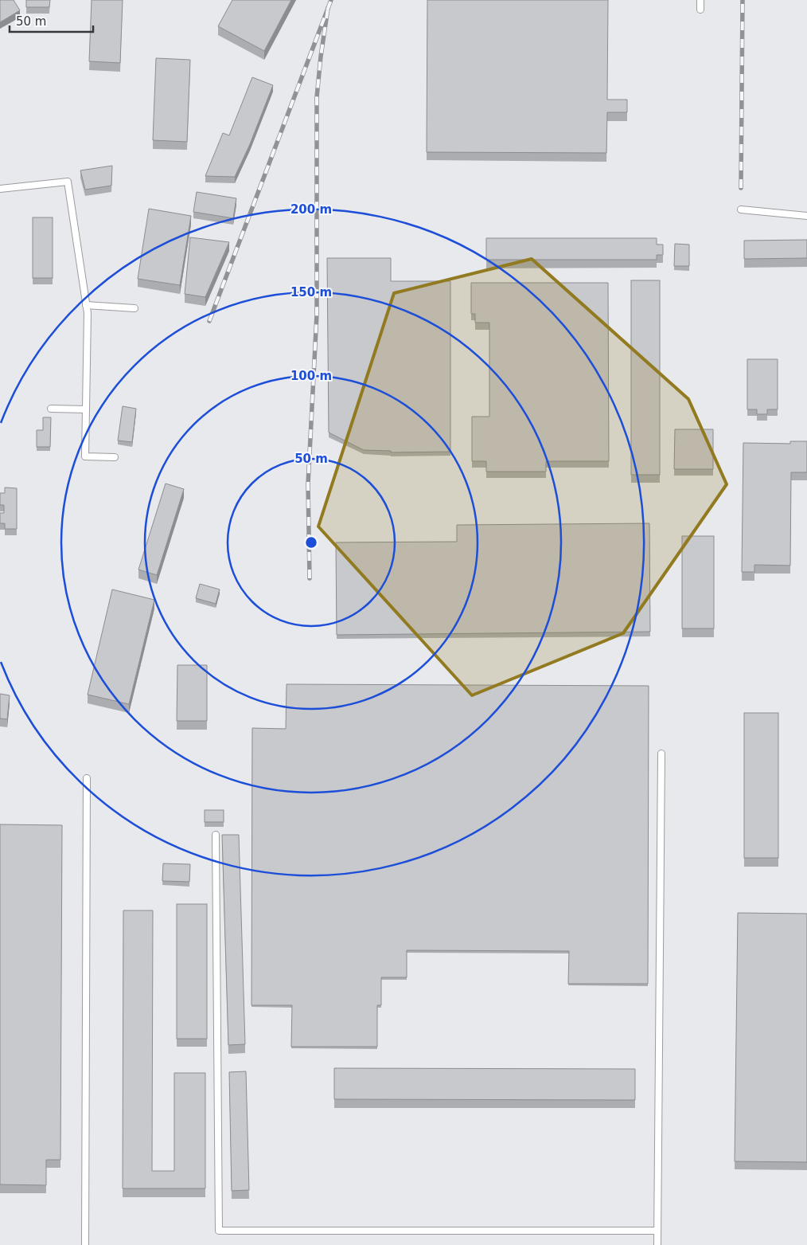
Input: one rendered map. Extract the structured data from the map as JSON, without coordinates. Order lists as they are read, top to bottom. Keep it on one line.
{"scale_bar":"50 m","rings":["200 m","150 m","100 m","50 m"]}
